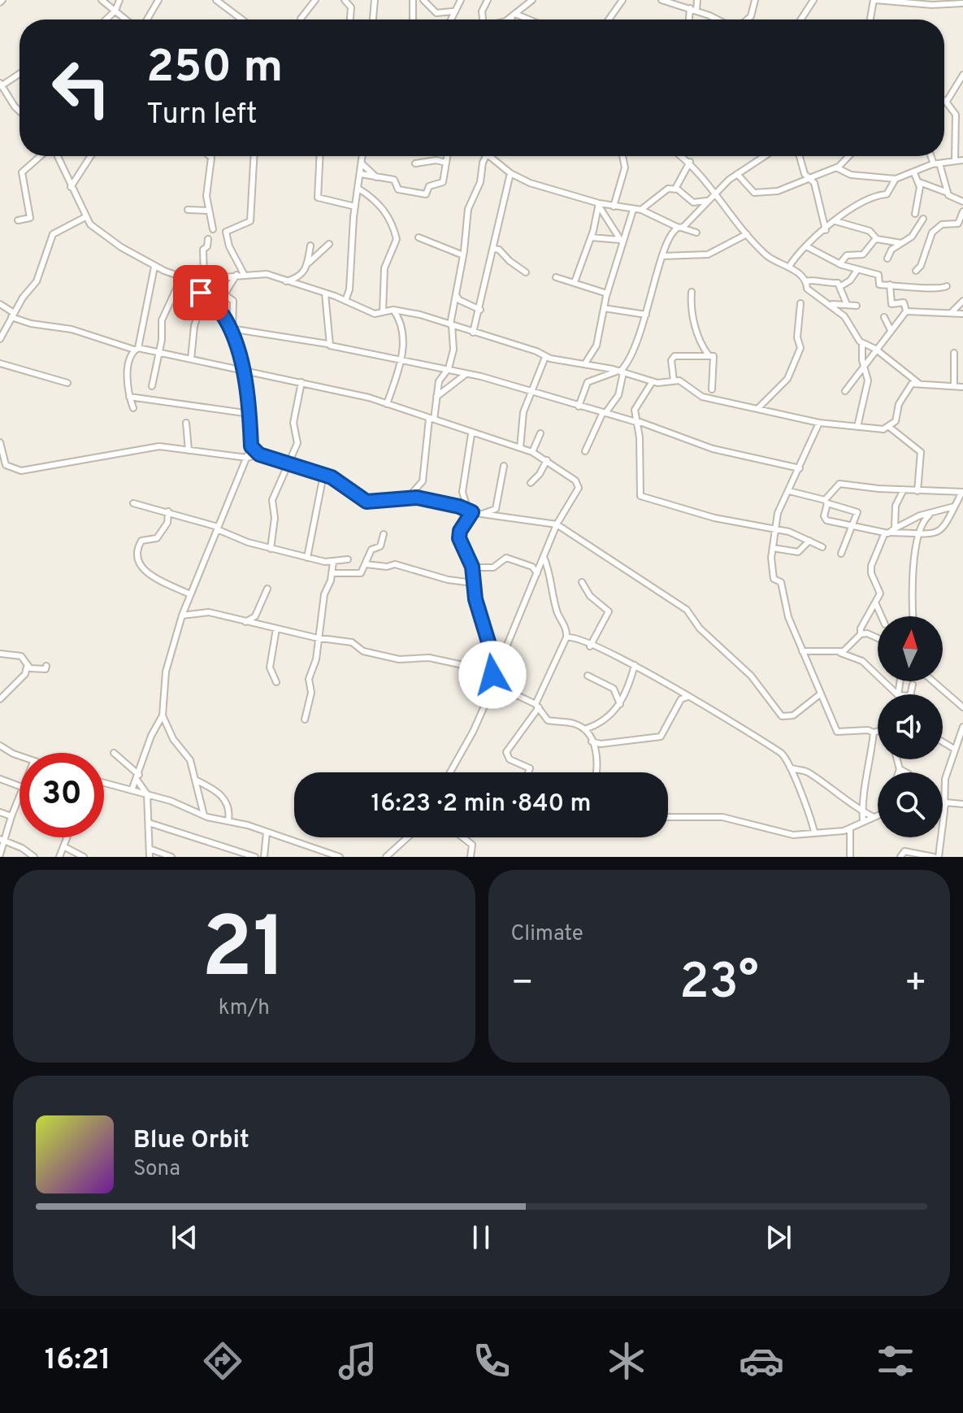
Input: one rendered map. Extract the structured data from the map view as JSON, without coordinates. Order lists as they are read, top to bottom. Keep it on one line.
{"north":"top","page":{"turn":["250 m","Turn left"],"limit":"30","trip":"16:23 · 2 min · 840 m","tile":[["21","km/h"],"Climate"],"heat":["−","23°","+"],"song":["Blue Orbit","Sona"],"tabs":"16:21"}}
